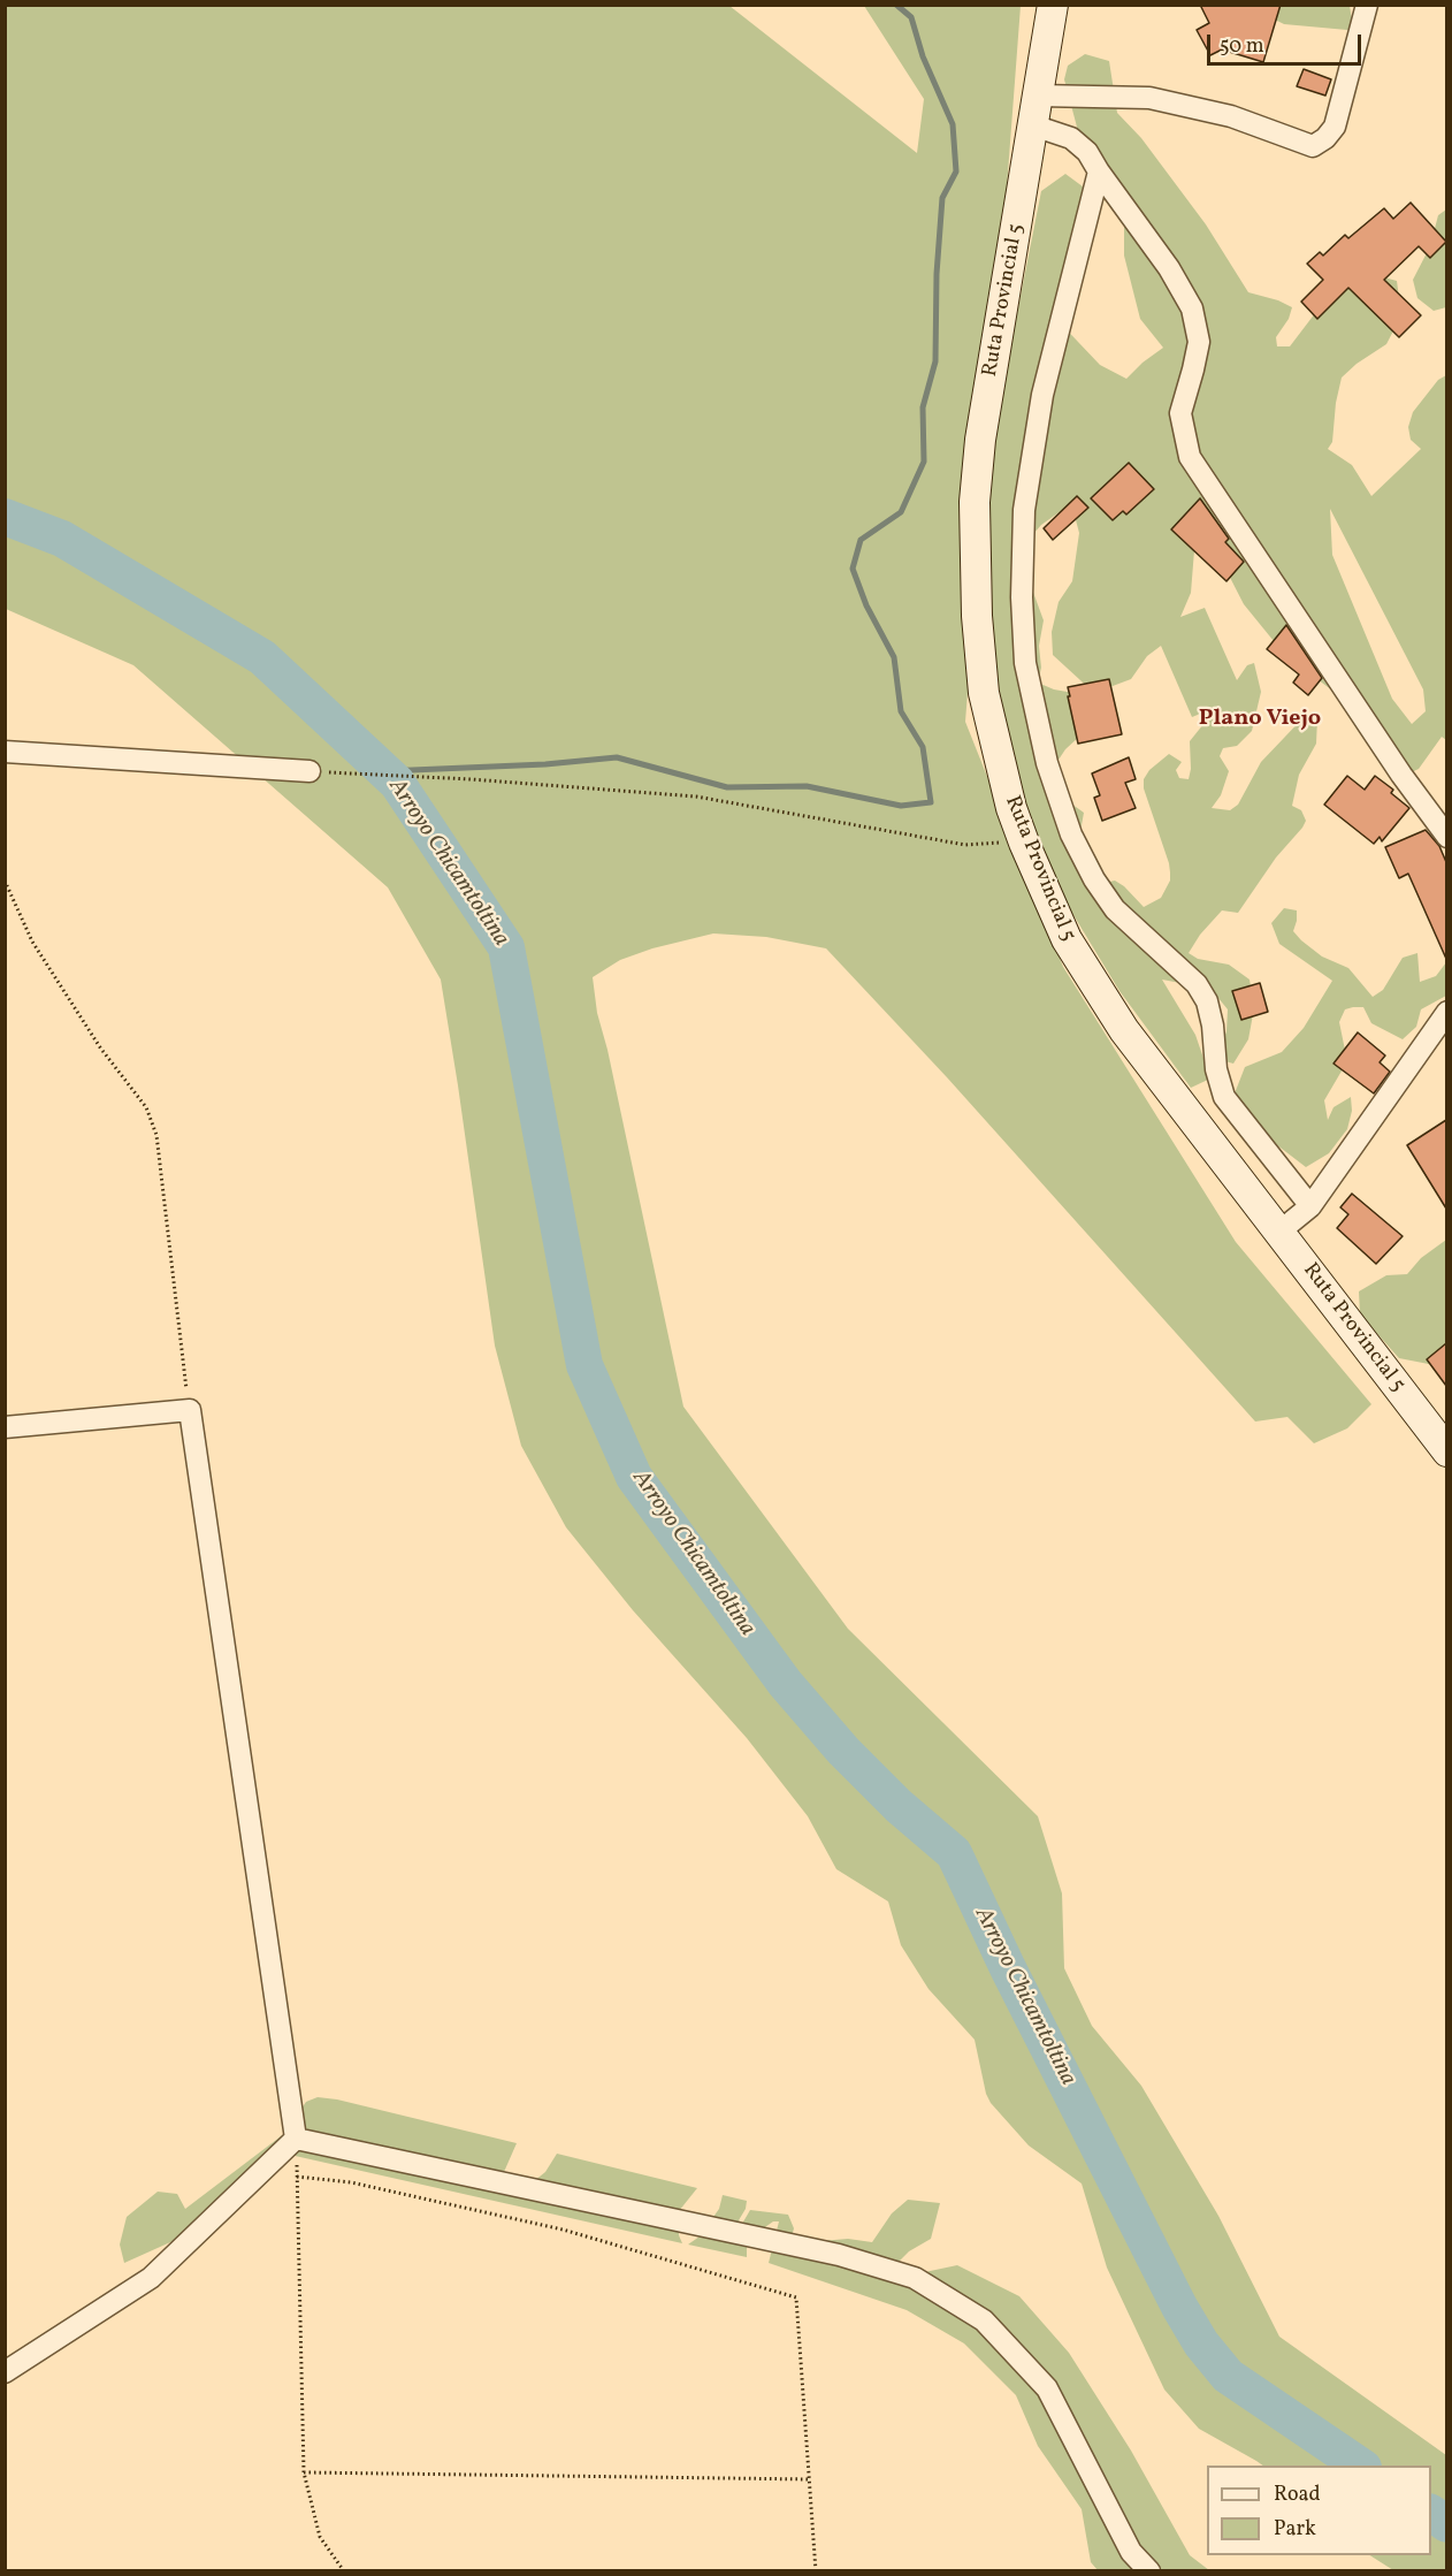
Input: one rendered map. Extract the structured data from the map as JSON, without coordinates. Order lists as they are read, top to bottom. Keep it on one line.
{"streets":{"main road":["Ruta Provincial 5"]},"districts":["Plano Viejo"],"water":["Arroyo Chicamtoltina"],"legend":["Road","Park"],"scale_bar":"50 m"}
